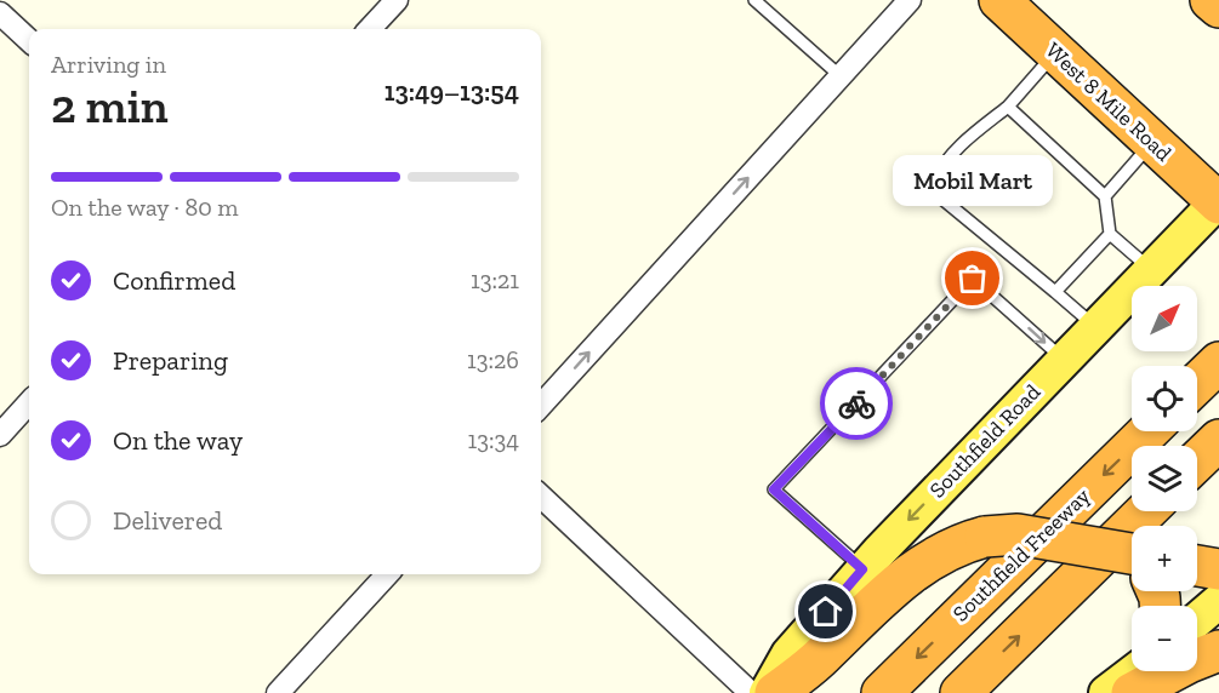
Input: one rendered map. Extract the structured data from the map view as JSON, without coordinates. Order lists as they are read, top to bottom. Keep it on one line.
{"streets":{"highway":["West 8 Mile Road","Southfield Freeway"],"main road":["Southfield Road"]},"crossings":[["West 8 Mile Road","Southfield Road"]],"one_way":["Southfield Road"],"places":["Mobil Mart"],"north":"top right","page":{"heading":["2 min","Arriving in","13:49–13:54"],"bar":"On the way · 80 m","bubble":"Mobil Mart","list":[["Confirmed","13:21"],["Preparing","13:26"],["On the way","13:34"],"Delivered"],"map_buttons":["+","−"]}}
